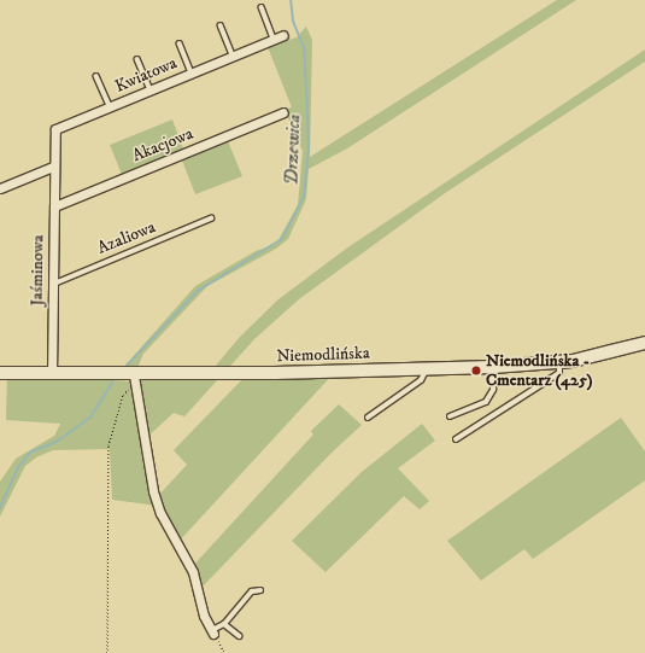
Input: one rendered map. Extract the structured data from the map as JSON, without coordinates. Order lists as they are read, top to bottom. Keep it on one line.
{"streets":{"main road":["Niemodlińska"],"street":["Kwiatowa","Akacjowa","Jaśminowa"],"lane":["Azaliowa"]},"crossings":[["Kwiatowa","Jaśminowa"],["Akacjowa","Jaśminowa"],["Azaliowa","Jaśminowa"],["Jaśminowa","Niemodlińska"]],"water":["Drzewica"],"places":["Niemodlińska - Cmentarz (425)"]}
